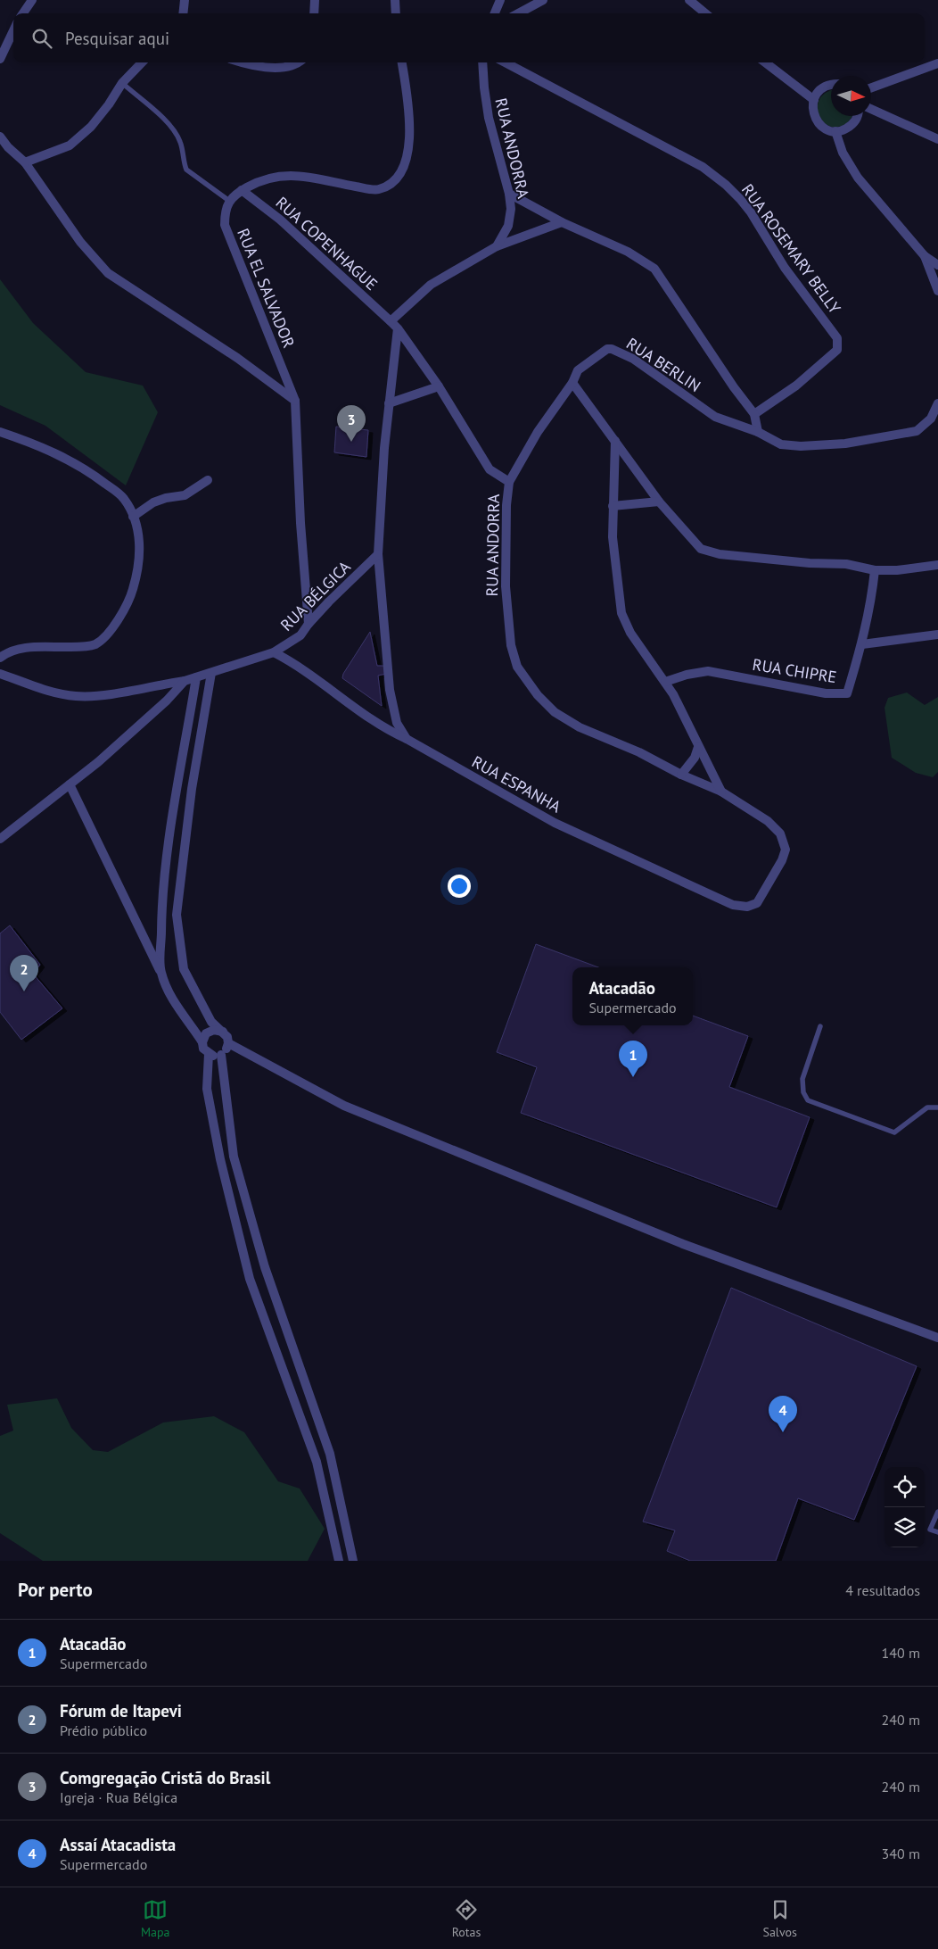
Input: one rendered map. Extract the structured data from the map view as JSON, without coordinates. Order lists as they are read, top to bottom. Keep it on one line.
{"streets":{"street":["RUA ANDORRA","RUA COPENHAGUE","RUA ROSEMARY BELLY","RUA EL SALVADOR","RUA BERLIN","RUA BÉLGICA","RUA CHIPRE","RUA ESPANHA"]},"crossings":[["RUA ANDORRA","RUA COPENHAGUE"],["RUA ANDORRA","RUA BERLIN"],["RUA ANDORRA","RUA ESPANHA"]],"north":"right","page":{"search":"Pesquisar aqui","pins":["3","2","1","4"],"popup":["Atacadão","Supermercado"],"heading":["Por perto","4 resultados"],"list":[{"mark":"1","name":"Atacadão","note":"Supermercado","value":"140 m"},{"mark":"2","name":"Fórum de Itapevi","note":"Prédio público","value":"240 m"},{"mark":"3","name":"Comgregação Cristã do Brasil","note":"Igreja · Rua Bélgica","value":"240 m"},{"mark":"4","name":"Assaí Atacadista","note":"Supermercado","value":"340 m"}],"nav":["Mapa","Rotas","Salvos"]}}
